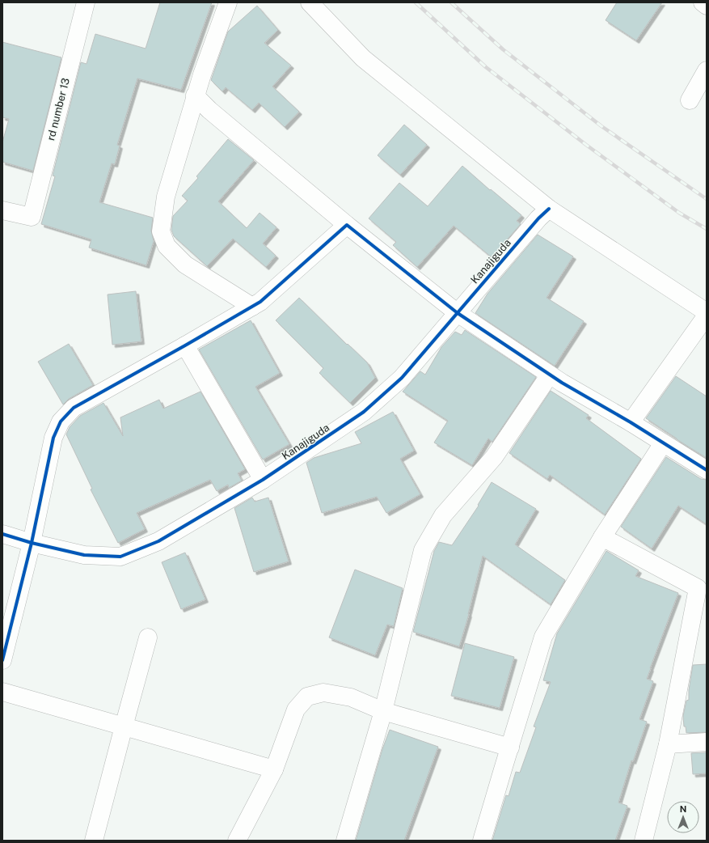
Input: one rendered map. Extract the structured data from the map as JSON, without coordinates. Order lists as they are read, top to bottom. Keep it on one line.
{"streets":{"street":["rd number 13","Kanajiguda"]},"north":"top"}
